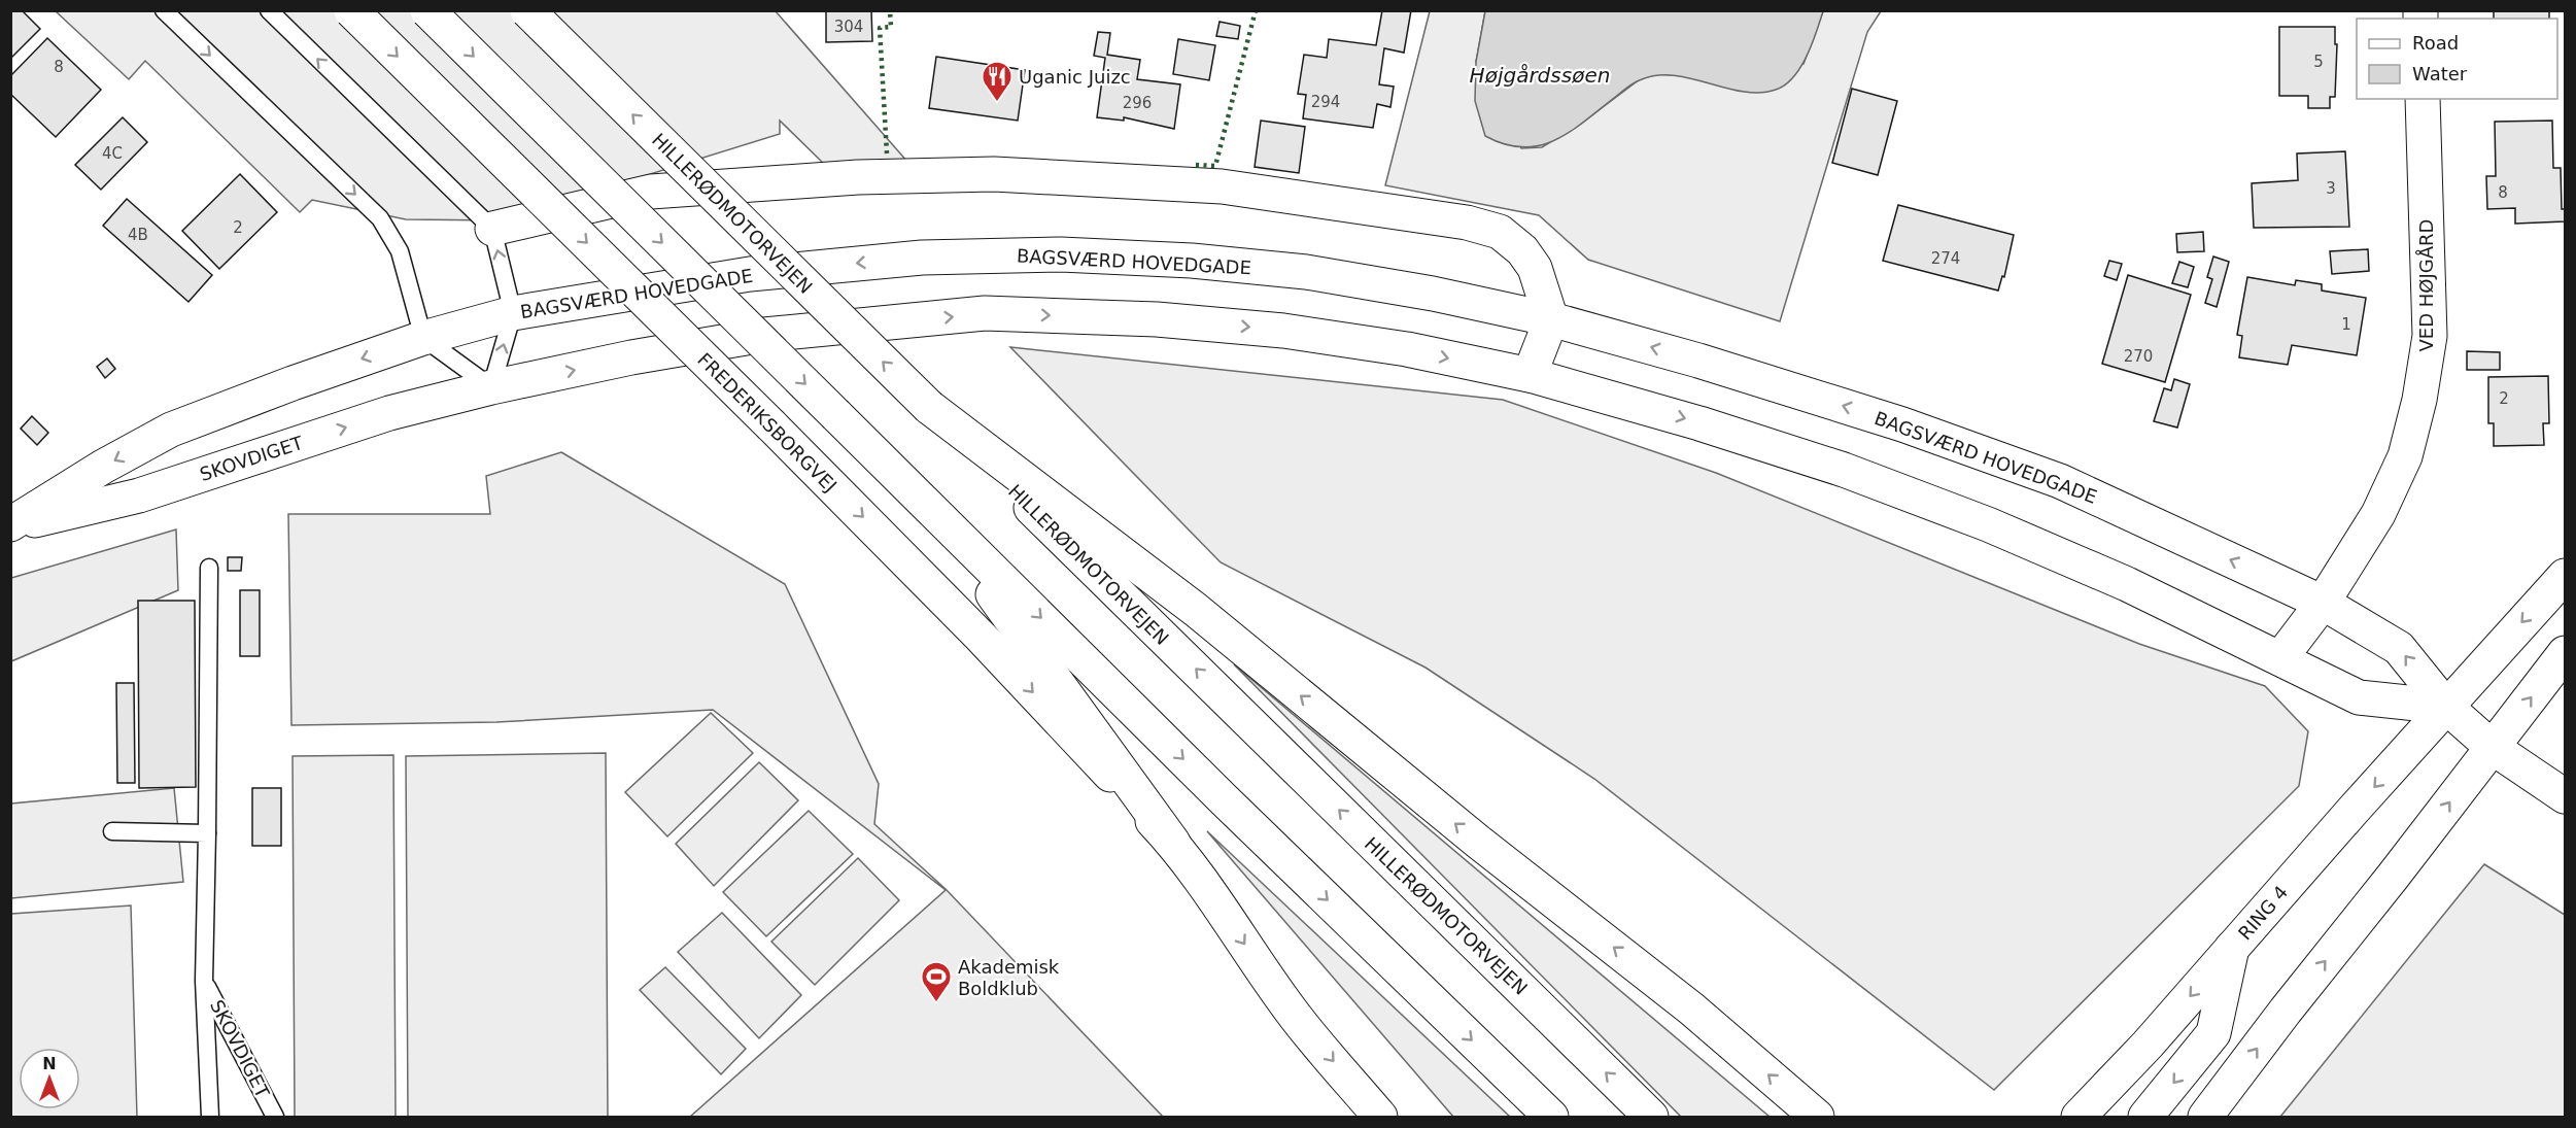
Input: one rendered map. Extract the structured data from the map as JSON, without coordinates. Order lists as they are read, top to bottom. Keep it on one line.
{"streets":{"main road":["HILLERØDMOTORVEJEN","BAGSVÆRD HOVEDGADE","VED HØJGÅRD","FREDERIKSBORGVEJ","SKOVDIGET","RING 4"]},"crossings":[["BAGSVÆRD HOVEDGADE","VED HØJGÅRD"],["BAGSVÆRD HOVEDGADE","SKOVDIGET"],["BAGSVÆRD HOVEDGADE","RING 4"]],"water":["Højgårdssøen"],"places":{"restaurant":["Uganic Juizc"],"sports":["Akademisk Boldklub"]},"house_numbers":["304","5","8","294","296","4C","3","8","2","4B","274","1","270","2"],"legend":["Road","Water"],"north":"top"}
